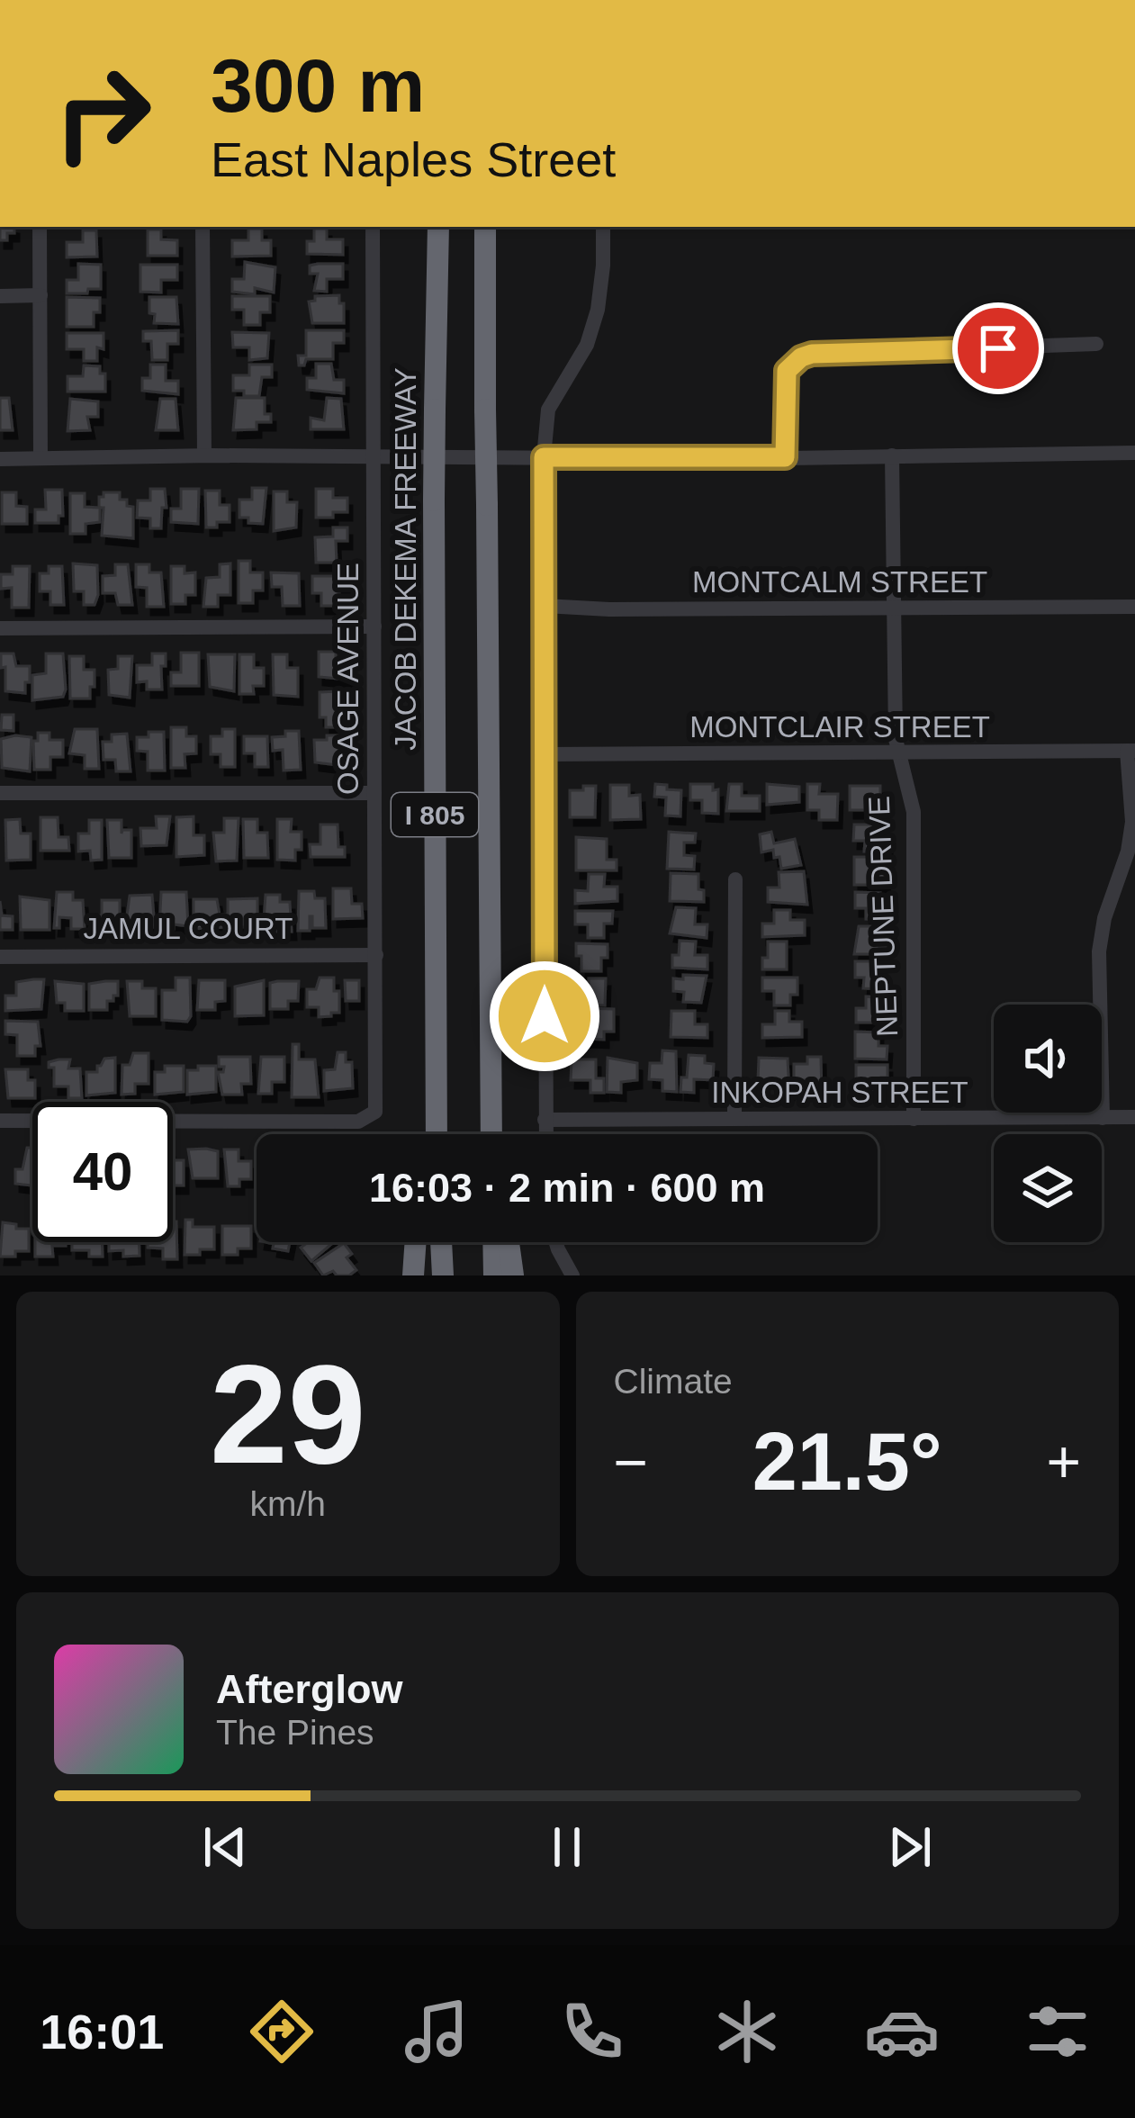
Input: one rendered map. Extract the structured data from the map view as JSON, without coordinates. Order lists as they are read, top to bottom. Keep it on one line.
{"streets":{"highway":["JACOB DEKEMA FREEWAY","I 805"],"street":["MONTCALM STREET","OSAGE AVENUE","MONTCLAIR STREET","NEPTUNE DRIVE","JAMUL COURT","INKOPAH STREET"]},"crossings":[["MONTCALM STREET","NEPTUNE DRIVE"],["OSAGE AVENUE","JAMUL COURT"],["MONTCLAIR STREET","NEPTUNE DRIVE"],["NEPTUNE DRIVE","INKOPAH STREET"]],"page":{"turn":["300 m","East Naples Street"],"limit":"40","trip":"16:03 · 2 min · 600 m","tile":[["29","km/h"],"Climate"],"heat":["−","21.5°","+"],"song":["Afterglow","The Pines"],"tabs":"16:01"}}
